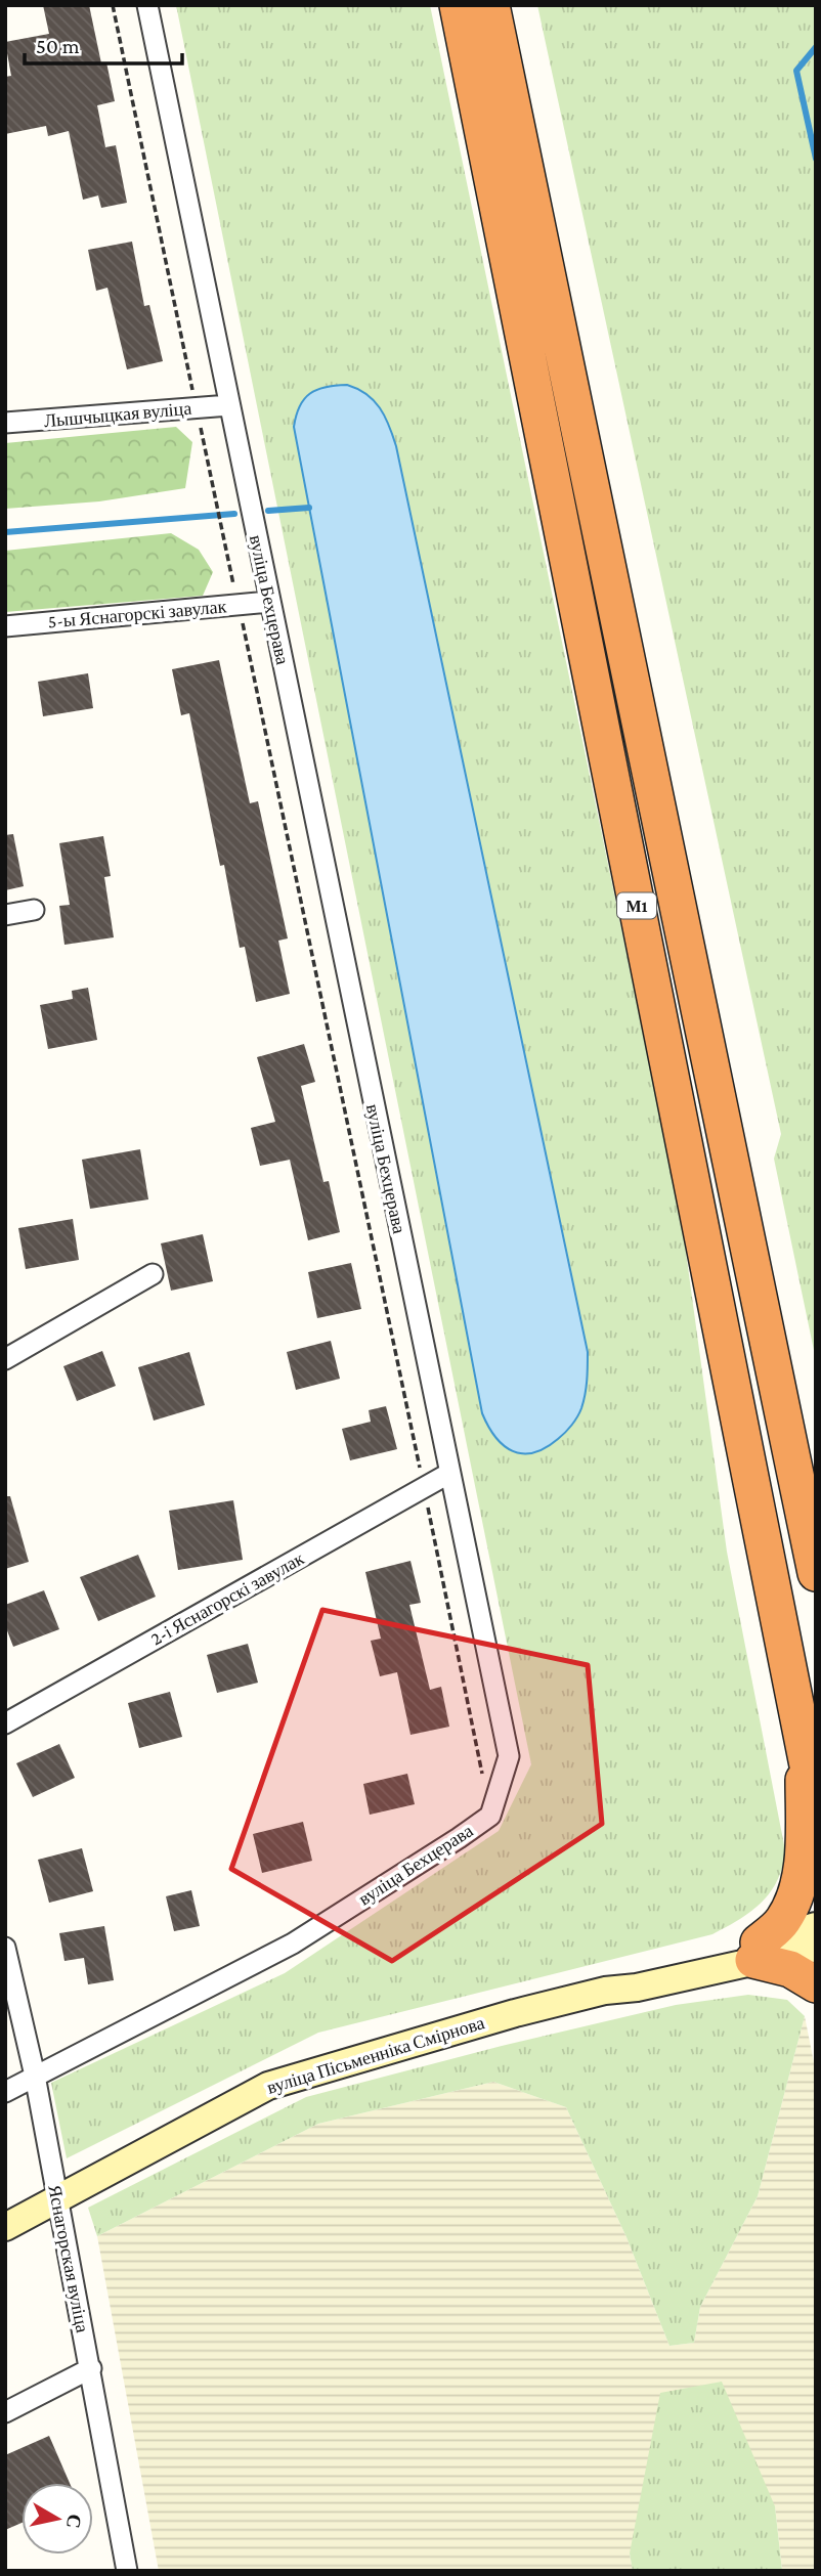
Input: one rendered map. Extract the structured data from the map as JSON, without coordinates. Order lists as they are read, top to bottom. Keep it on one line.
{"streets":{"highway":["М1"],"main road":["вуліца Пісьменніка Смірнова"],"street":["Лышчыцкая вуліца","вуліца Бехцерава","5-ы Яснагорскі завулак","2-і Яснагорскі завулак","Яснагорская вуліца"]},"crossings":[["Лышчыцкая вуліца","вуліца Бехцерава"],["вуліца Бехцерава","5-ы Яснагорскі завулак"],["вуліца Бехцерава","2-і Яснагорскі завулак"],["вуліца Бехцерава","Яснагорская вуліца"],["вуліца Пісьменніка Смірнова","Яснагорская вуліца"]],"scale_bar":"50 m","north":"right"}
